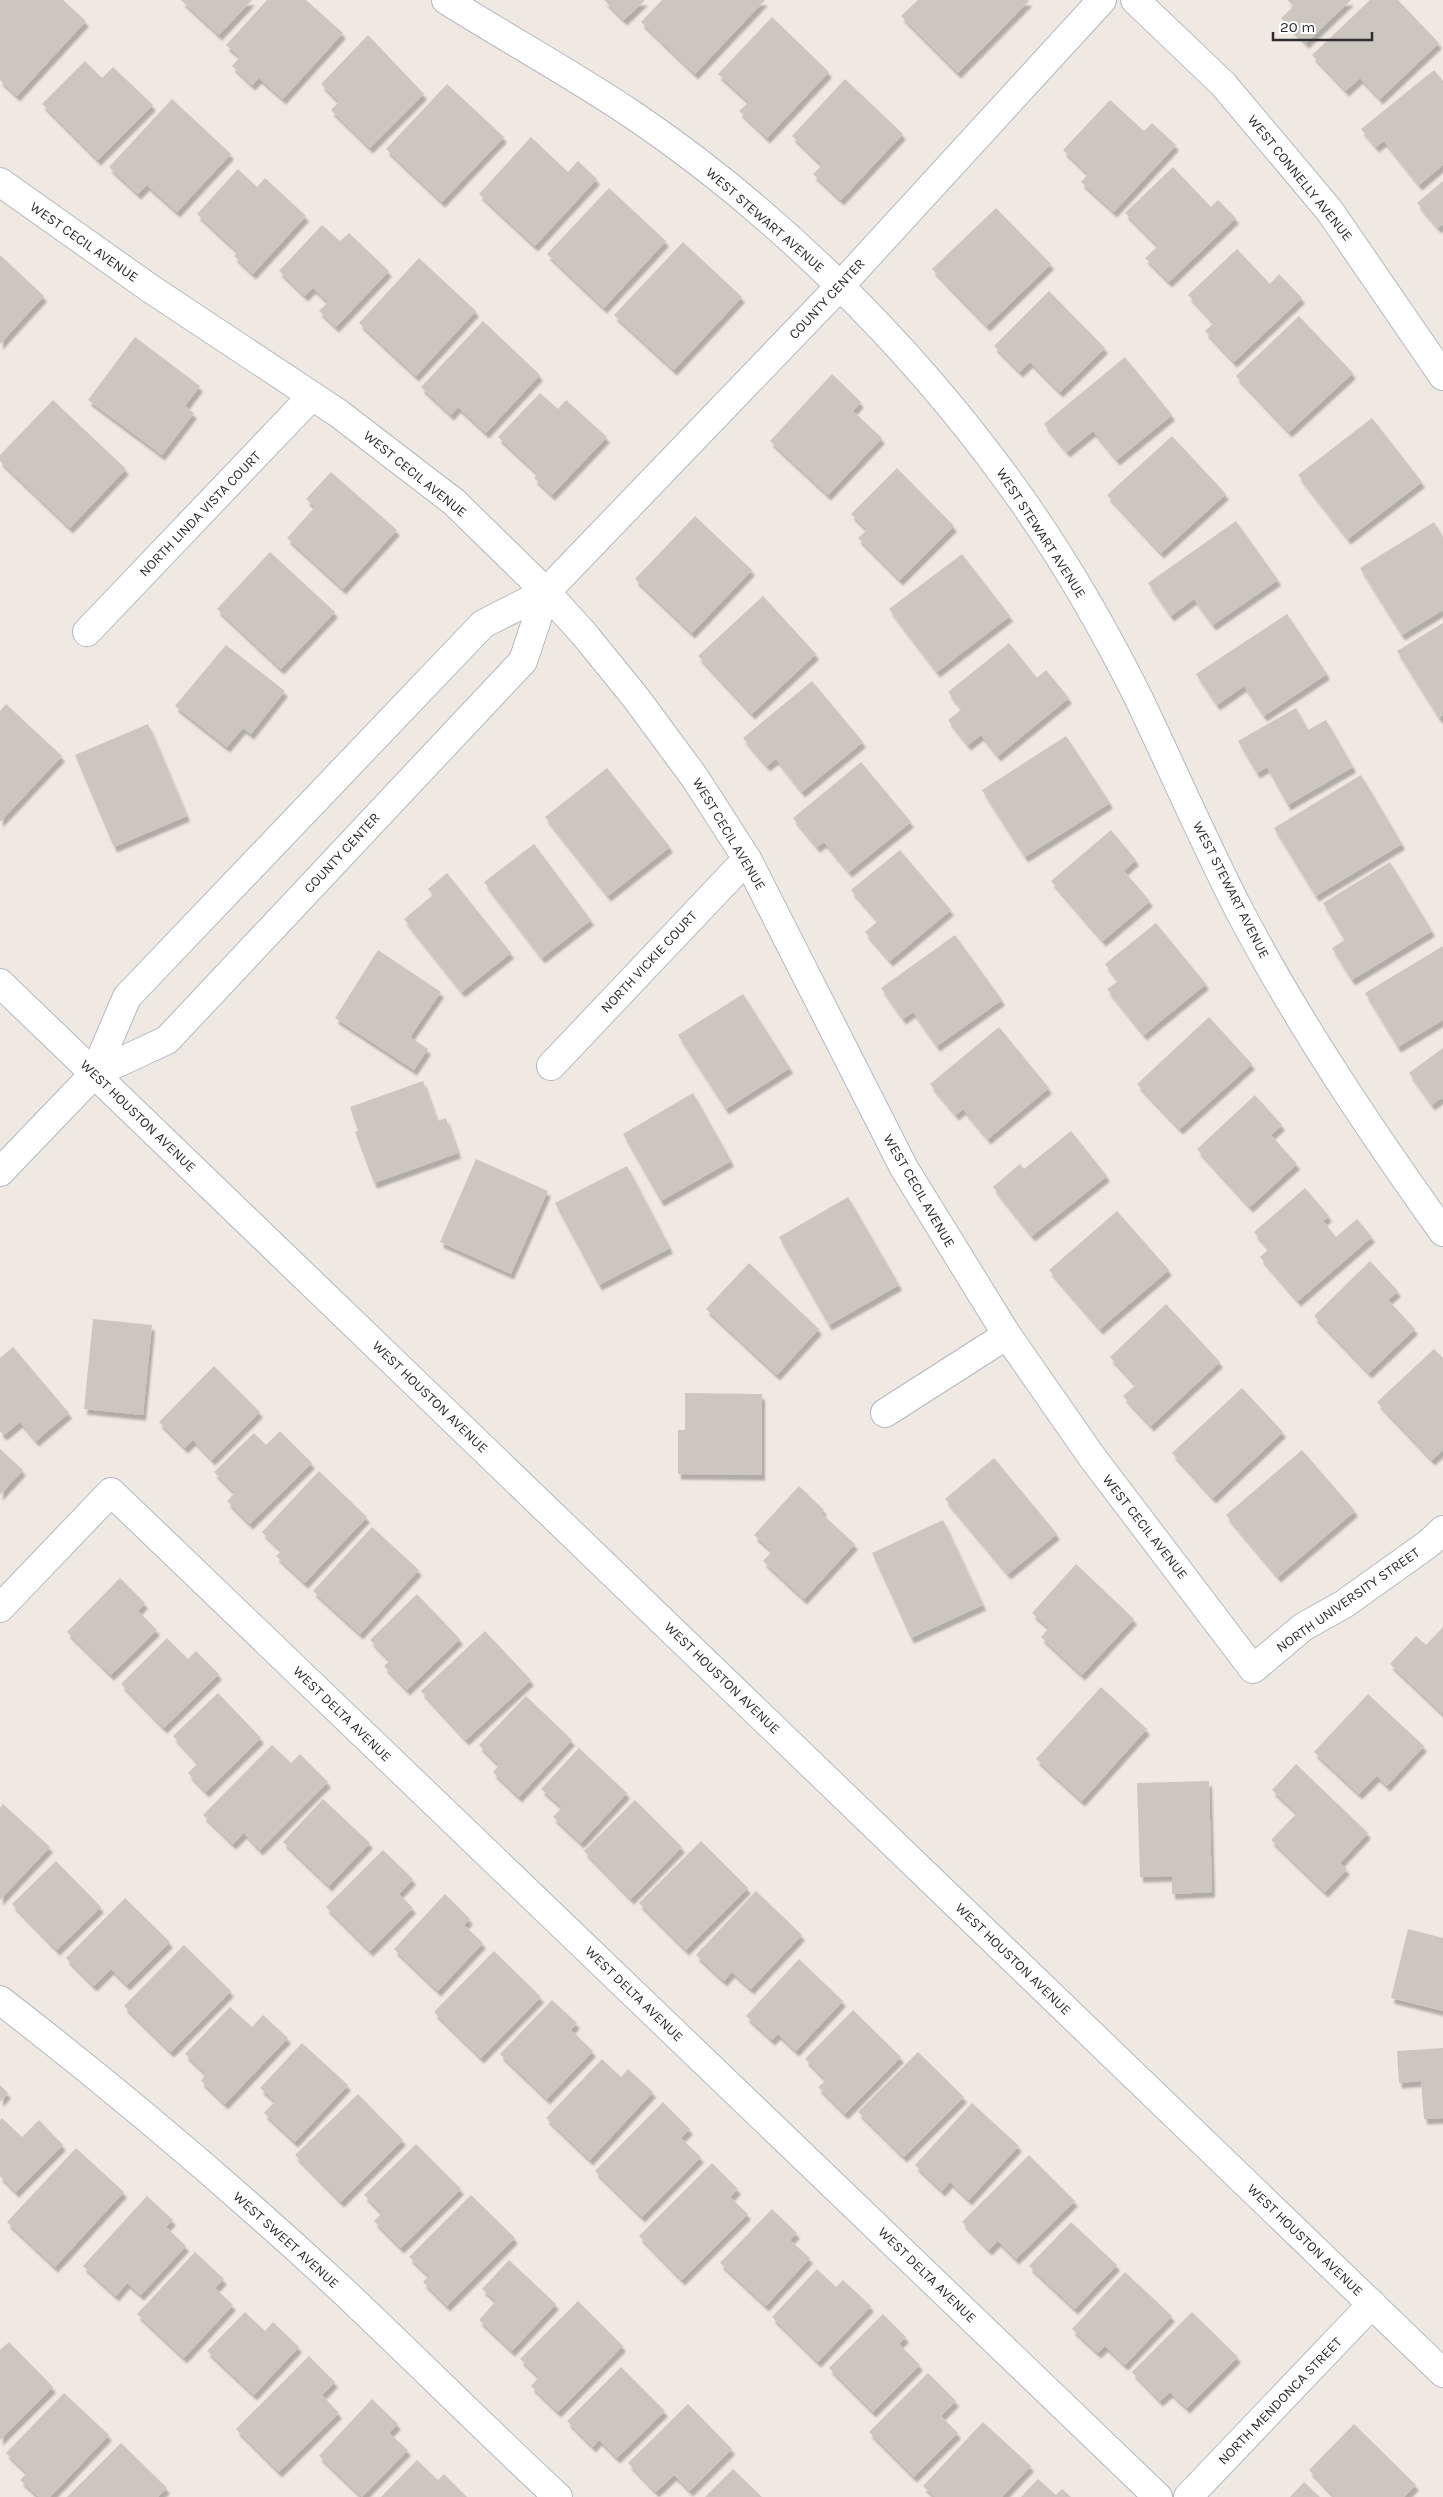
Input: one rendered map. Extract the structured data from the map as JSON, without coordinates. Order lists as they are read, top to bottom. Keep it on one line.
{"streets":{"street":["WEST CONNELLY AVENUE","WEST STEWART AVENUE","WEST CECIL AVENUE","COUNTY CENTER","NORTH LINDA VISTA COURT","NORTH VICKIE COURT","WEST HOUSTON AVENUE","NORTH UNIVERSITY STREET","WEST DELTA AVENUE","WEST SWEET AVENUE","NORTH MENDONCA STREET"]},"crossings":[["WEST STEWART AVENUE","COUNTY CENTER"],["WEST CECIL AVENUE","COUNTY CENTER"],["WEST CECIL AVENUE","NORTH LINDA VISTA COURT"],["WEST CECIL AVENUE","NORTH VICKIE COURT"],["WEST CECIL AVENUE","NORTH UNIVERSITY STREET"],["COUNTY CENTER","WEST HOUSTON AVENUE"],["WEST HOUSTON AVENUE","NORTH MENDONCA STREET"]],"scale_bar":"20 m"}
